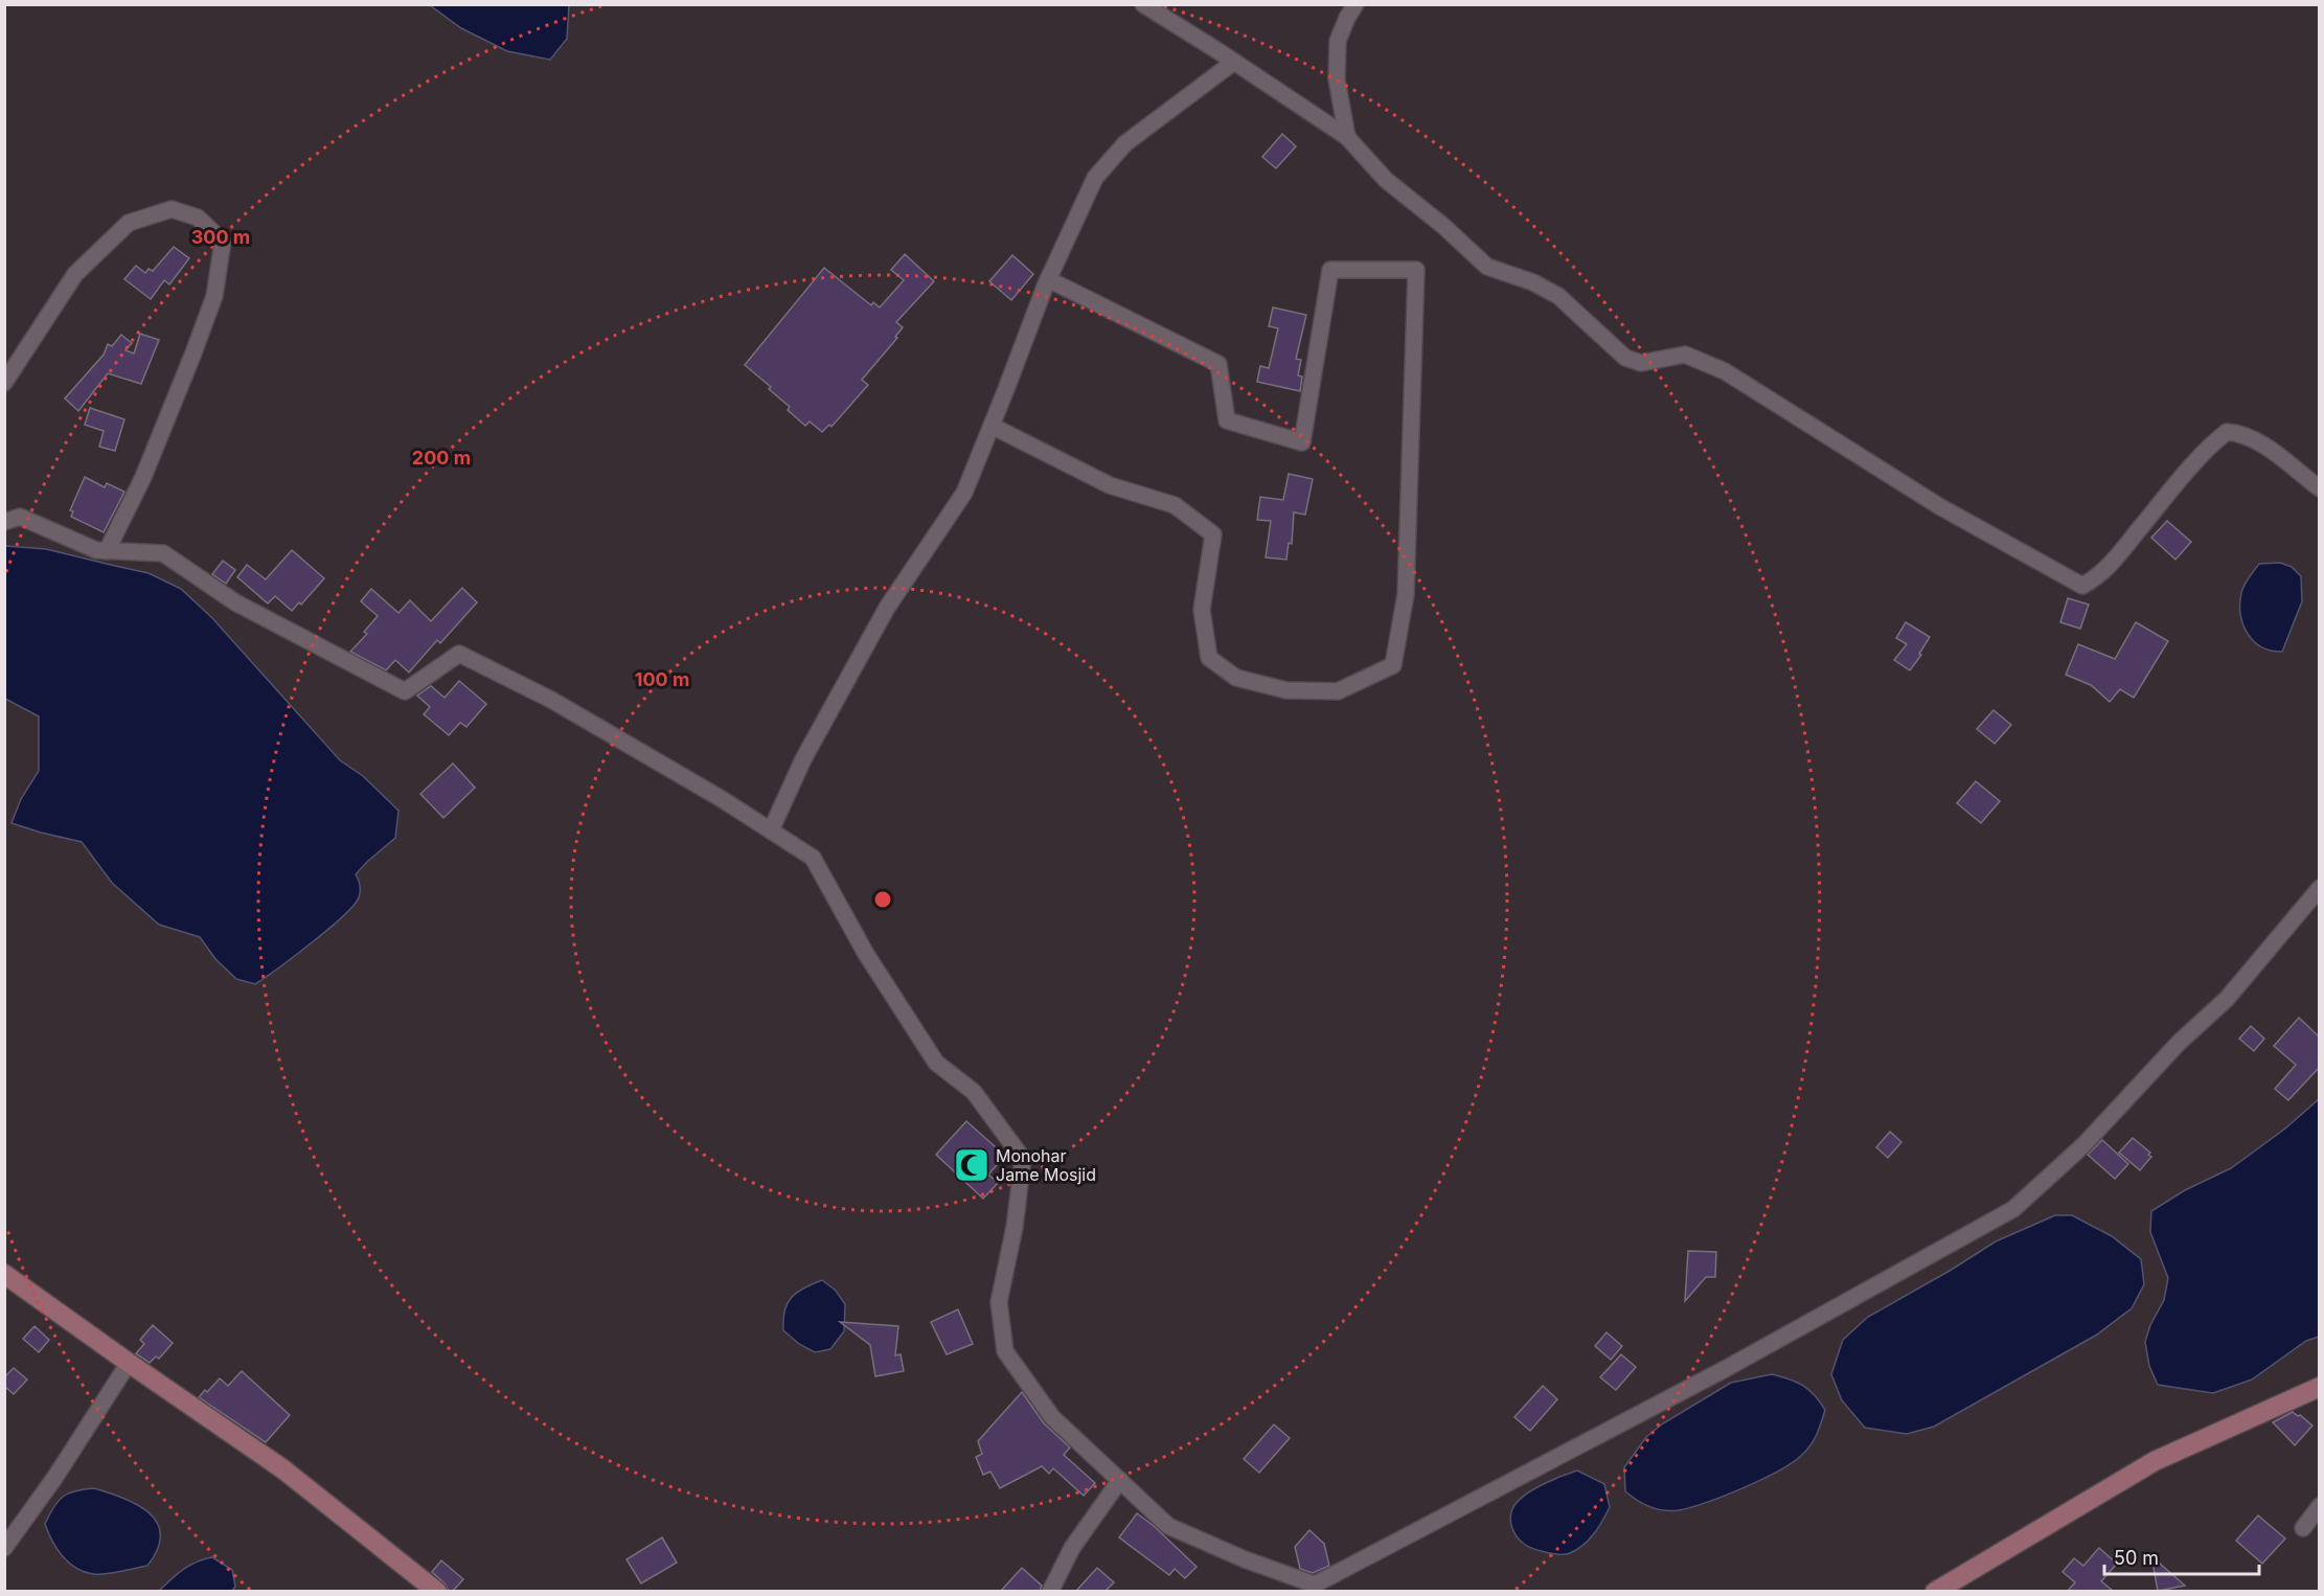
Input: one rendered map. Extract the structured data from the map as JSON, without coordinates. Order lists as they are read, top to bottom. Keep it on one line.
{"places":{"mosque":["Monohar Jame Mosjid"]},"scale_bar":"50 m","rings":["300 m","200 m","100 m"]}
